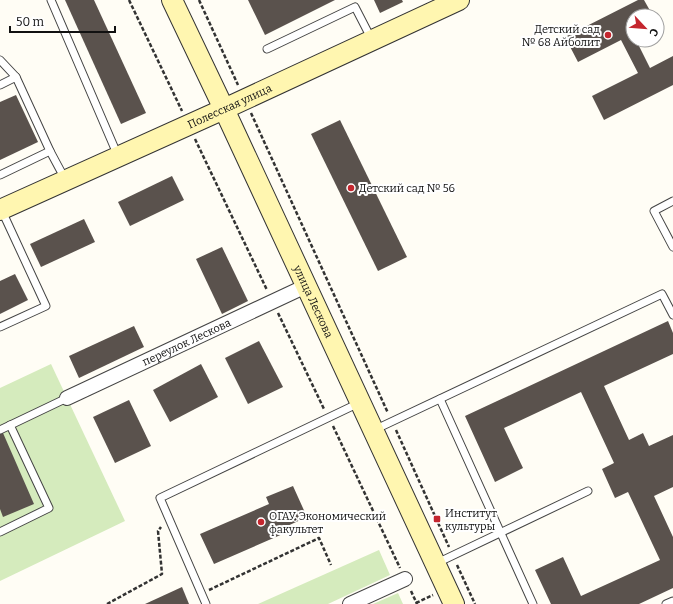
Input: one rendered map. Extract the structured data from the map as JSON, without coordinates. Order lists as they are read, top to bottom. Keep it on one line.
{"streets":{"main road":["Полесская улица","улица Лескова"],"street":["переулок Лескова"]},"crossings":[["Полесская улица","улица Лескова"],["улица Лескова","переулок Лескова"]],"places":{"other":["Детский сад № 68 Айболит","Детский сад № 56","ОГАУ. Экономический факультет"],"transit":["Институт культуры"]},"scale_bar":"50 m","north":"bottom right"}
